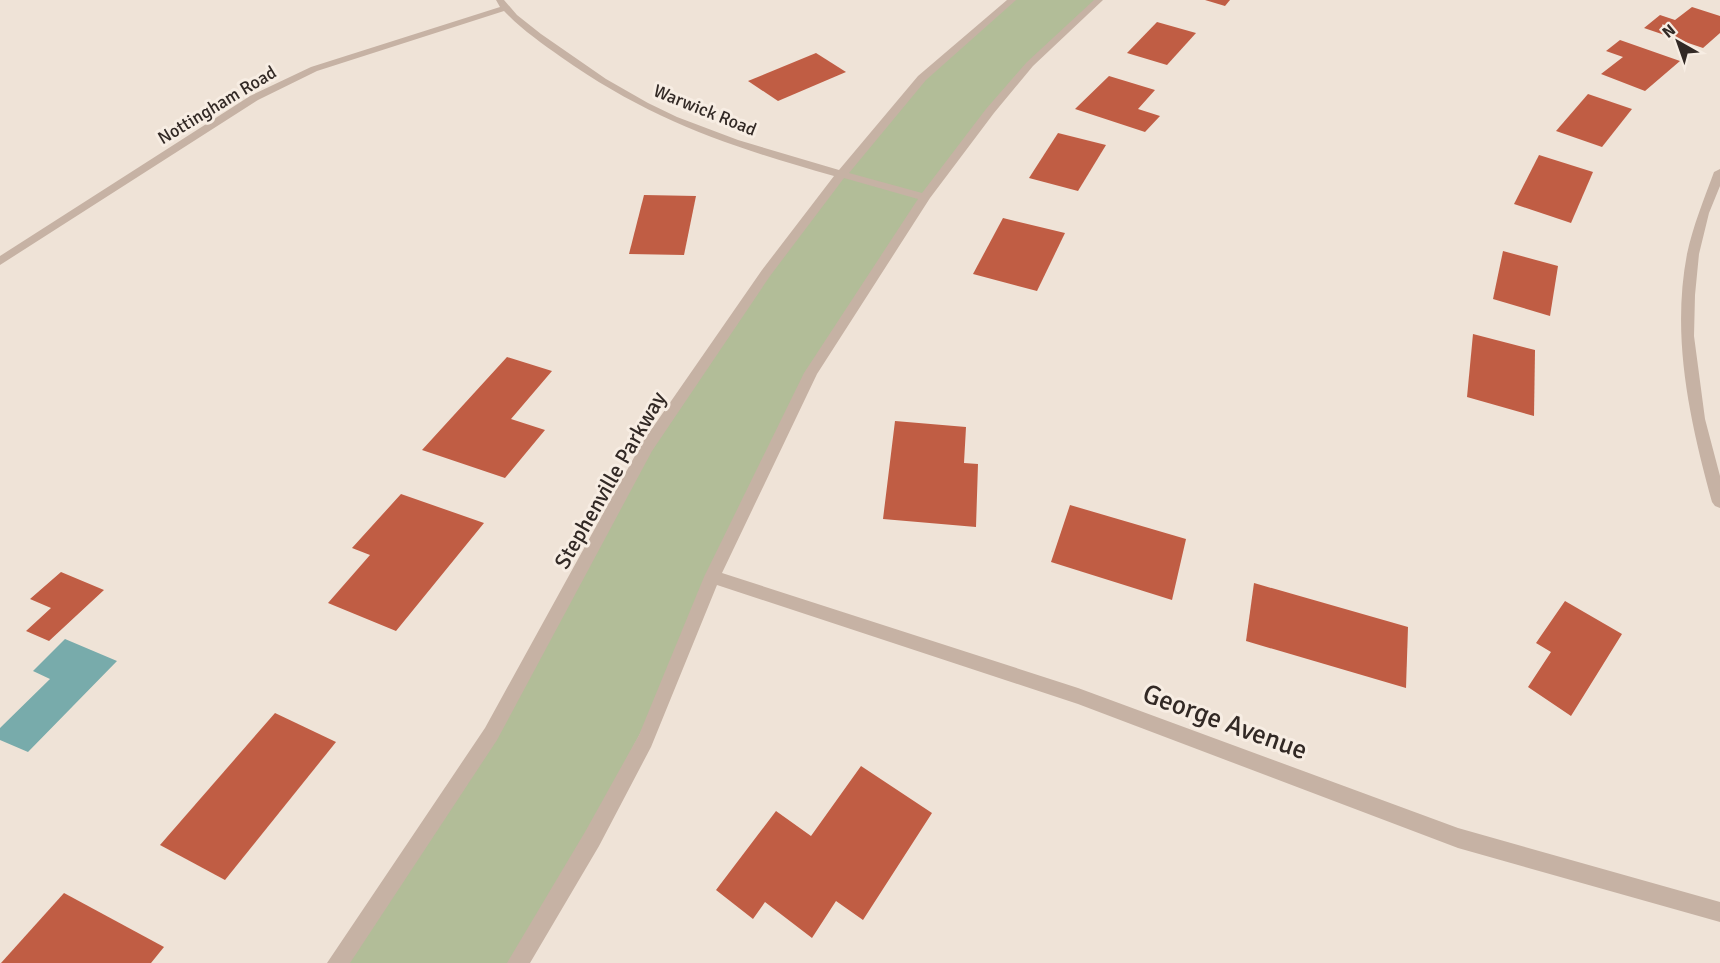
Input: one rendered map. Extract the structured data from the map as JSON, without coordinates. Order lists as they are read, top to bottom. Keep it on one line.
{"streets":{"street":["Nottingham Road","Warwick Road","Stephenville Parkway","George Avenue"]},"crossings":[["Nottingham Road","Warwick Road"],["Warwick Road","Stephenville Parkway"]],"north":"top left"}
